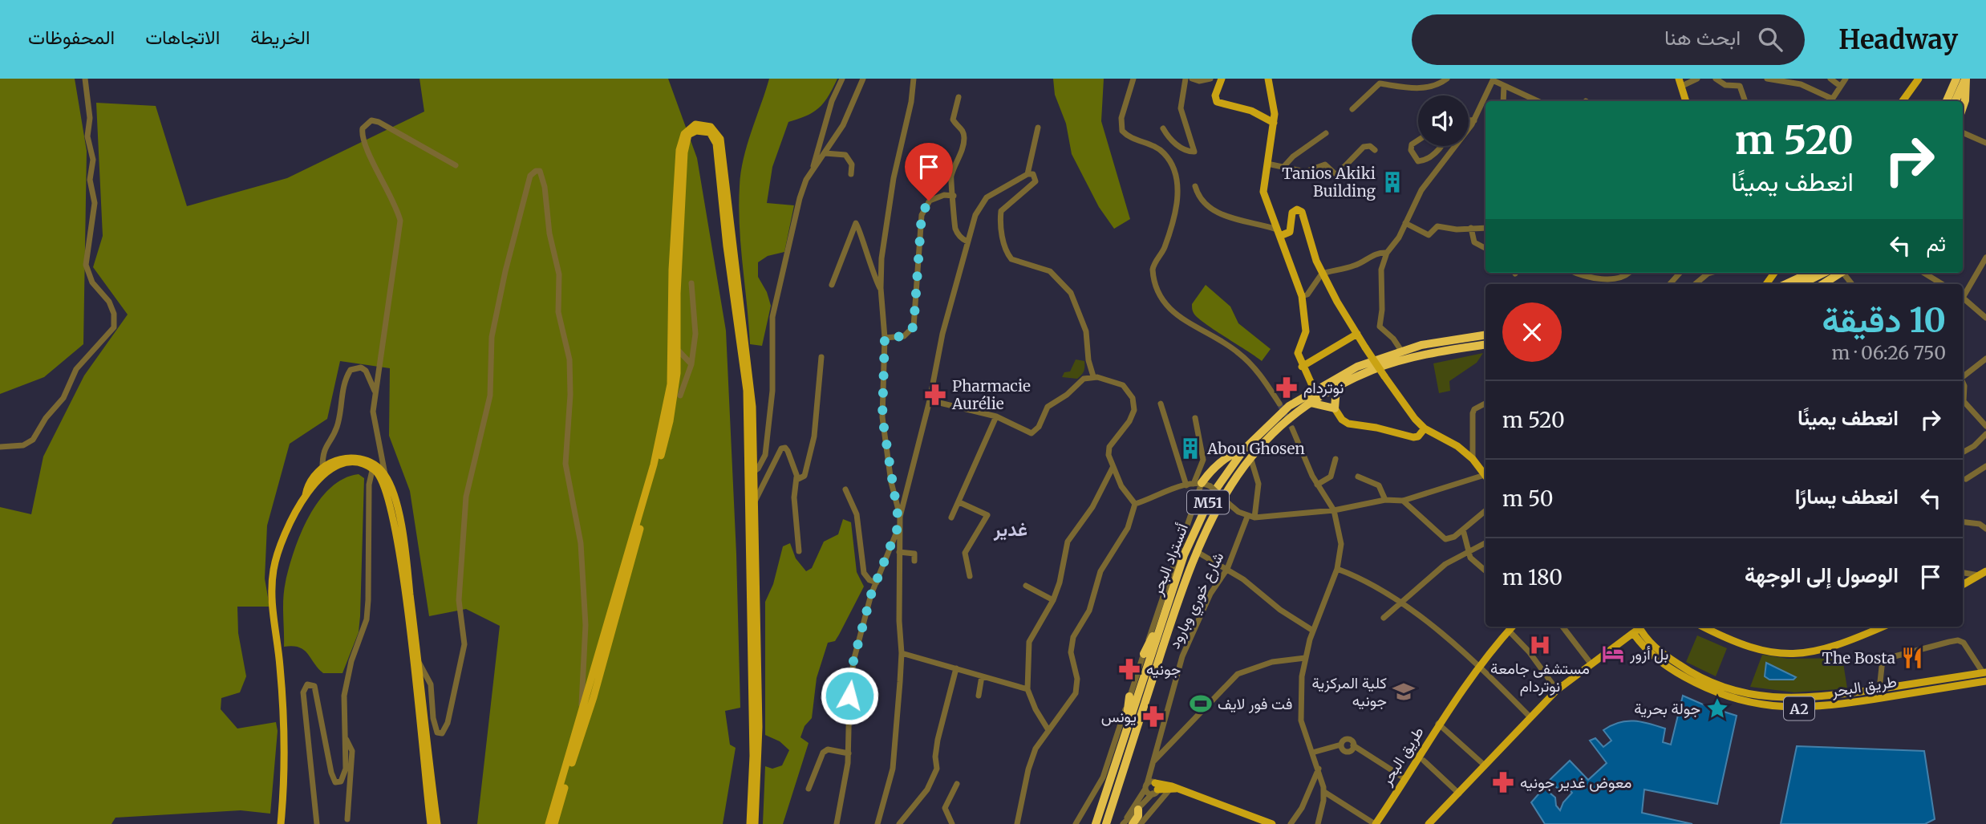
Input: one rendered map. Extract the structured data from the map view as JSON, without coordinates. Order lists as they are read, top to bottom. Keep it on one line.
{"streets":{"highway":["M51","أتستراد البحر"],"main road":["طريق البحر","A2"],"street":["شارع خوري وبارود"]},"districts":["غدير"],"places":{"building":["Tanios Akiki Building","Abou Ghosen"],"pharmacy":["نوتردام","Pharmacie Aurélie","جونيه","يونس","معوض غدير جونيه"],"hospital":["مستشفى جامعة نوتردام"],"hotel":["بل أزور"],"restaurant":["The Bosta"],"school or university":["كلية المركزية جونيه"],"sports":["فت فور لايف"],"place":["جولة بحرية"]},"page":{"header":"Headway","search":"ابحث هنا","nav":["الخريطة","الاتجاهات","المحفوظات"],"turn":["520 m","انعطف يمينًا"],"then":"ثم","heading":["10 دقيقة","750 m · 06:26"],"list":[{"name":"انعطف يمينًا","value":"520 m"},{"name":"انعطف يسارًا","value":"50 m"},{"name":"الوصول إلى الوجهة","value":"180 m"}]}}
